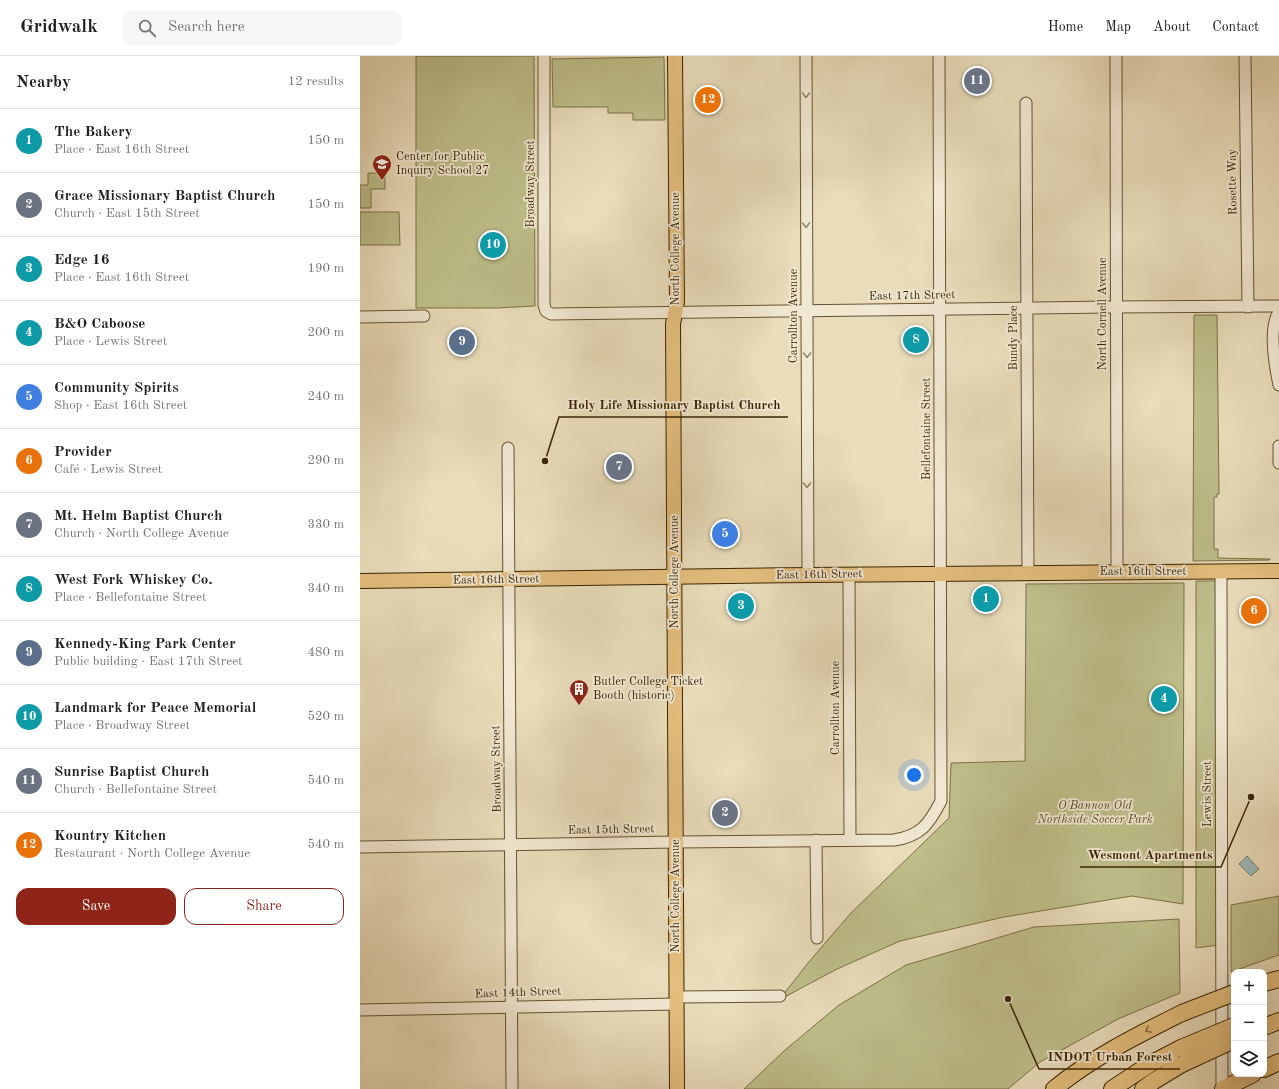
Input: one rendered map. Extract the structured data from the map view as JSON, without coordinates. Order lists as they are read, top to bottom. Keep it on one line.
{"streets":{"main road":["North College Avenue","East 16th Street"],"street":["Rosette Way","Broadway Street","East 17th Street","North Cornell Avenue","Carrollton Avenue","Bundy Place","Bellefontaine Street","Lewis Street","East 15th Street","East 14th Street"]},"crossings":[["Rosette Way","East 17th Street"],["Broadway Street","East 17th Street"],["Broadway Street","East 16th Street"],["Broadway Street","East 15th Street"],["Broadway Street","East 14th Street"],["North College Avenue","East 17th Street"],["North College Avenue","East 16th Street"],["North College Avenue","East 15th Street"],["North College Avenue","East 14th Street"],["East 17th Street","North Cornell Avenue"],["East 17th Street","Carrollton Avenue"],["East 17th Street","Bundy Place"],["East 17th Street","Bellefontaine Street"],["North Cornell Avenue","East 16th Street"],["Carrollton Avenue","East 16th Street"],["Carrollton Avenue","East 15th Street"],["Bundy Place","East 16th Street"],["Bellefontaine Street","East 16th Street"],["Bellefontaine Street","East 15th Street"],["East 16th Street","Lewis Street"]],"one_way":["Carrollton Avenue"],"parks":["O'Bannon Old Northside Soccer Park"],"places":{"school or university":["Center for Public Inquiry School 27"],"other":["Holy Life Missionary Baptist Church","Wesmont Apartments","INDOT Urban Forest"],"building":["Butler College Ticket Booth (historic)"]},"page":{"header":"Gridwalk","search":"Search here","nav":["Home","Map","About","Contact"],"heading":["Nearby","12 results"],"pins":["11","12","10","8","9","7","5","1","3","6","4","2"],"list":[{"mark":"1","name":"The Bakery","note":"Place · East 16th Street","value":"150 m"},{"mark":"2","name":"Grace Missionary Baptist Church","note":"Church · East 15th Street","value":"150 m"},{"mark":"3","name":"Edge 16","note":"Place · East 16th Street","value":"190 m"},{"mark":"4","name":"B&O Caboose","note":"Place · Lewis Street","value":"200 m"},{"mark":"5","name":"Community Spirits","note":"Shop · East 16th Street","value":"240 m"},{"mark":"6","name":"Provider","note":"Café · Lewis Street","value":"290 m"},{"mark":"7","name":"Mt. Helm Baptist Church","note":"Church · North College Avenue","value":"330 m"},{"mark":"8","name":"West Fork Whiskey Co.","note":"Place · Bellefontaine Street","value":"340 m"},{"mark":"9","name":"Kennedy-King Park Center","note":"Public building · East 17th Street","value":"480 m"},{"mark":"10","name":"Landmark for Peace Memorial","note":"Place · Broadway Street","value":"520 m"},{"mark":"11","name":"Sunrise Baptist Church","note":"Church · Bellefontaine Street","value":"540 m"},{"mark":"12","name":"Kountry Kitchen","note":"Restaurant · North College Avenue","value":"540 m"}],"buttons":["Save","Share"],"map_buttons":["+","−"]}}
